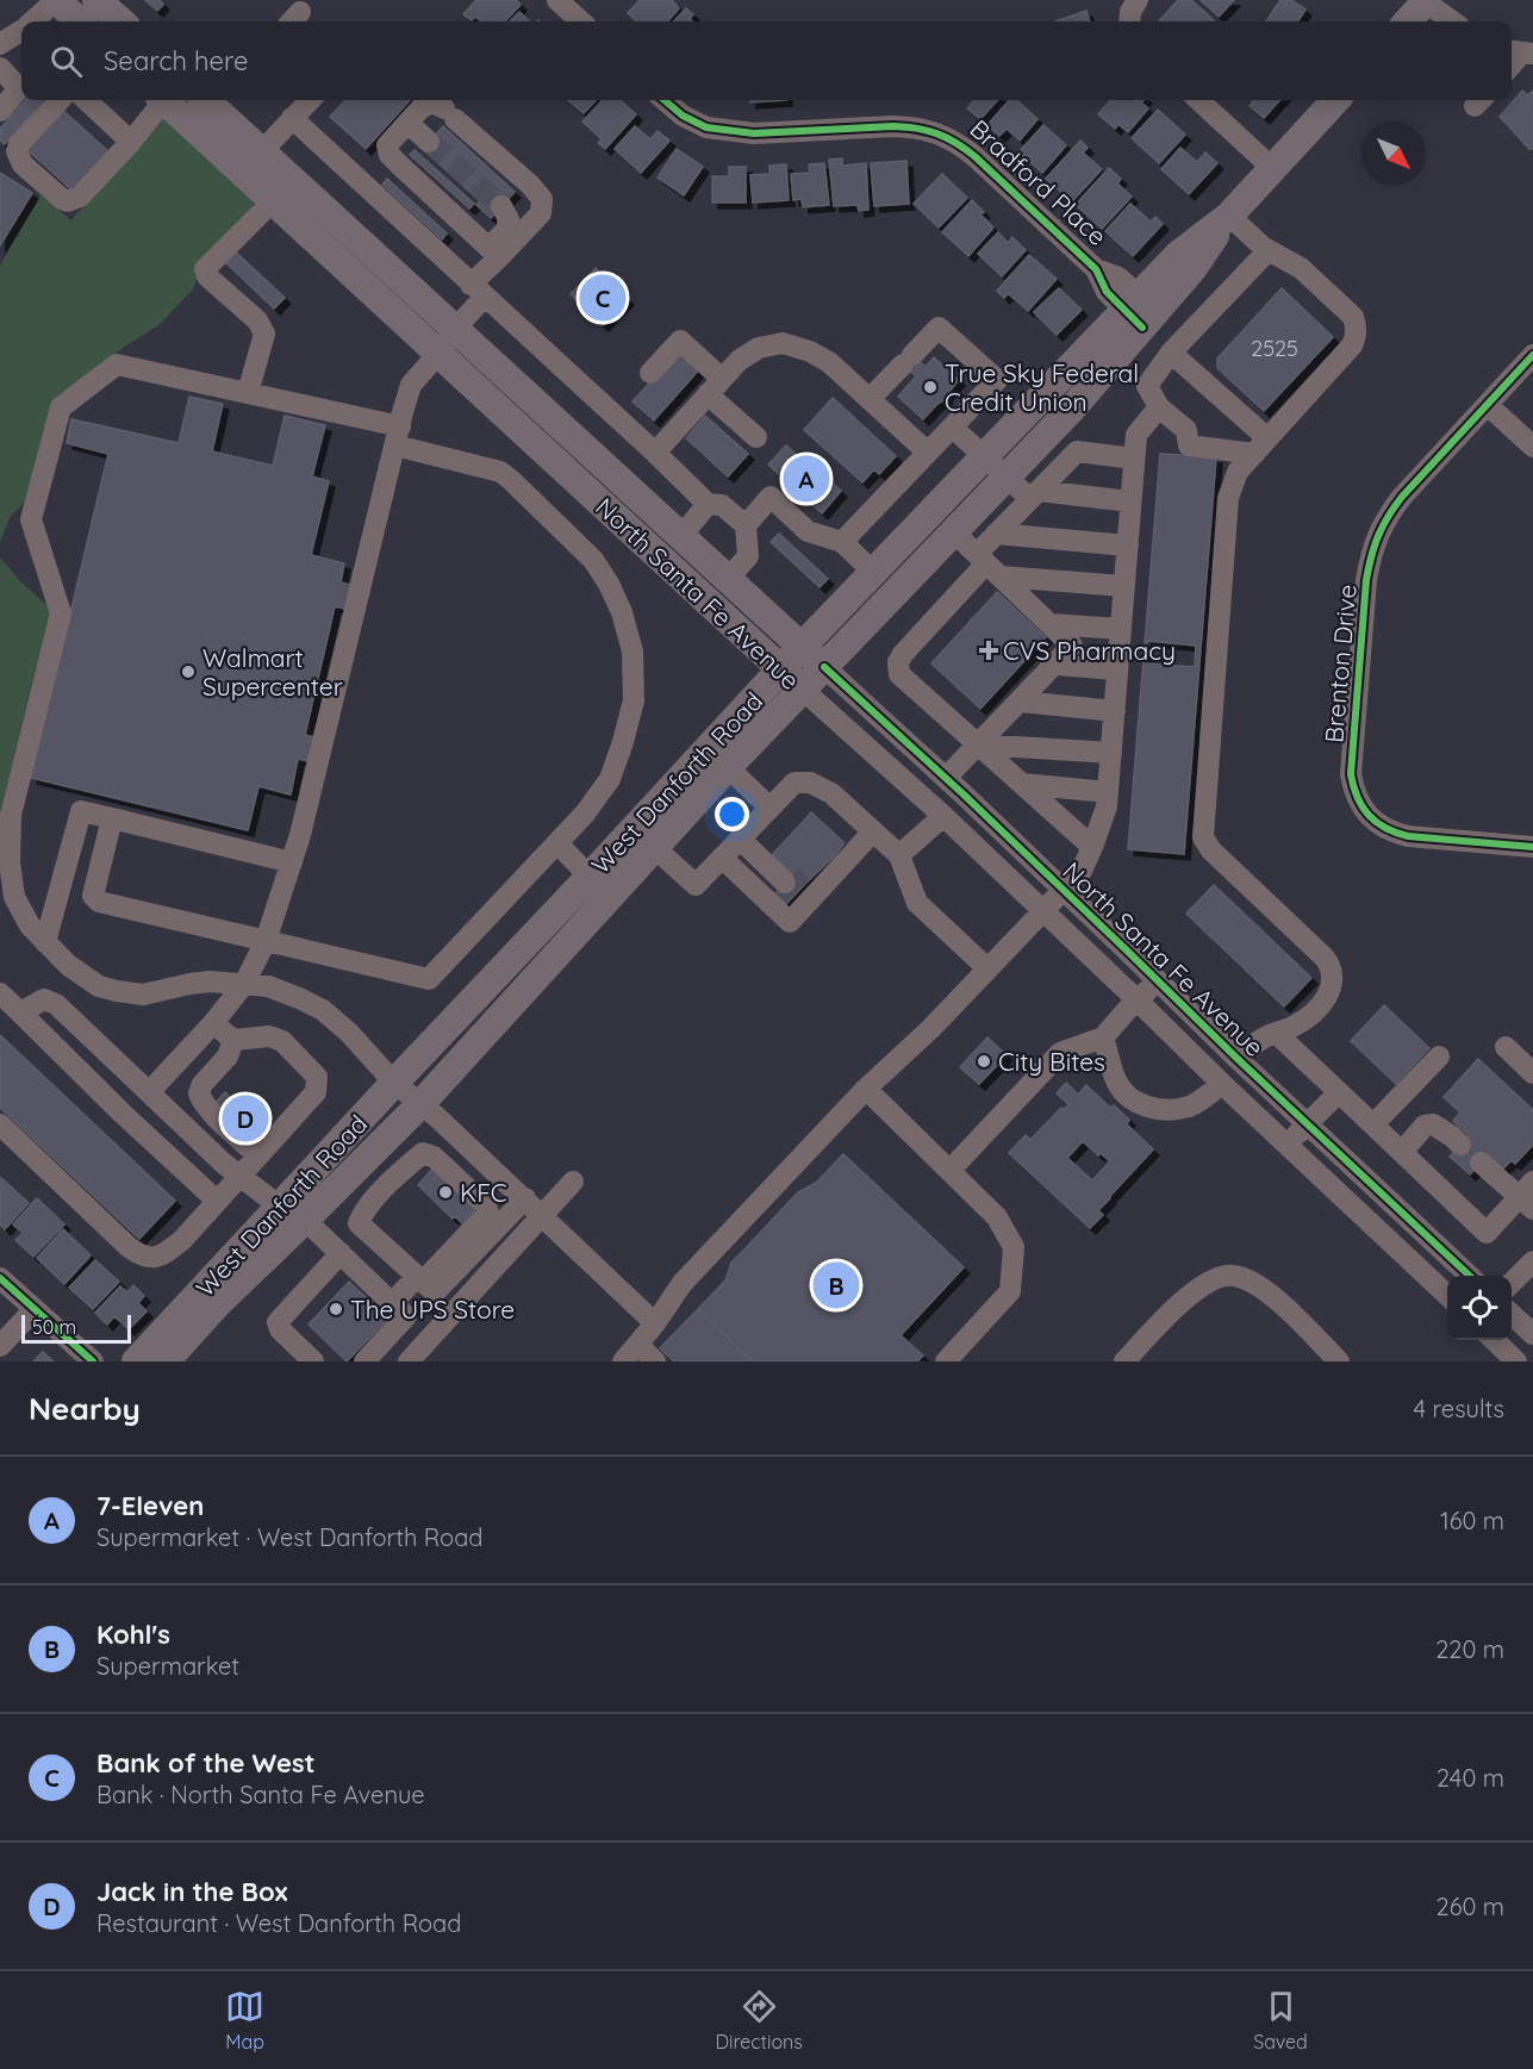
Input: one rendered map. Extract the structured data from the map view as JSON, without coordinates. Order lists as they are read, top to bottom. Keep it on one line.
{"streets":{"main road":["North Santa Fe Avenue","West Danforth Road"],"street":["Bradford Place","Brenton Drive"]},"crossings":[["Bradford Place","West Danforth Road"],["North Santa Fe Avenue","West Danforth Road"]],"places":{"other":["True Sky Federal Credit Union","Walmart Supercenter","City Bites","KFC","The UPS Store"],"health":["CVS Pharmacy"]},"house_numbers":["2525"],"scale_bar":"50 m","north":"bottom right","page":{"search":"Search here","pins":["C","A","D","B"],"scale":"50 m","heading":["Nearby","4 results"],"list":[{"mark":"A","name":"7-Eleven","note":"Supermarket · West Danforth Road","value":"160 m"},{"mark":"B","name":"Kohl's","note":"Supermarket","value":"220 m"},{"mark":"C","name":"Bank of the West","note":"Bank · North Santa Fe Avenue","value":"240 m"},{"mark":"D","name":"Jack in the Box","note":"Restaurant · West Danforth Road","value":"260 m"}],"nav":["Map","Directions","Saved"]}}
